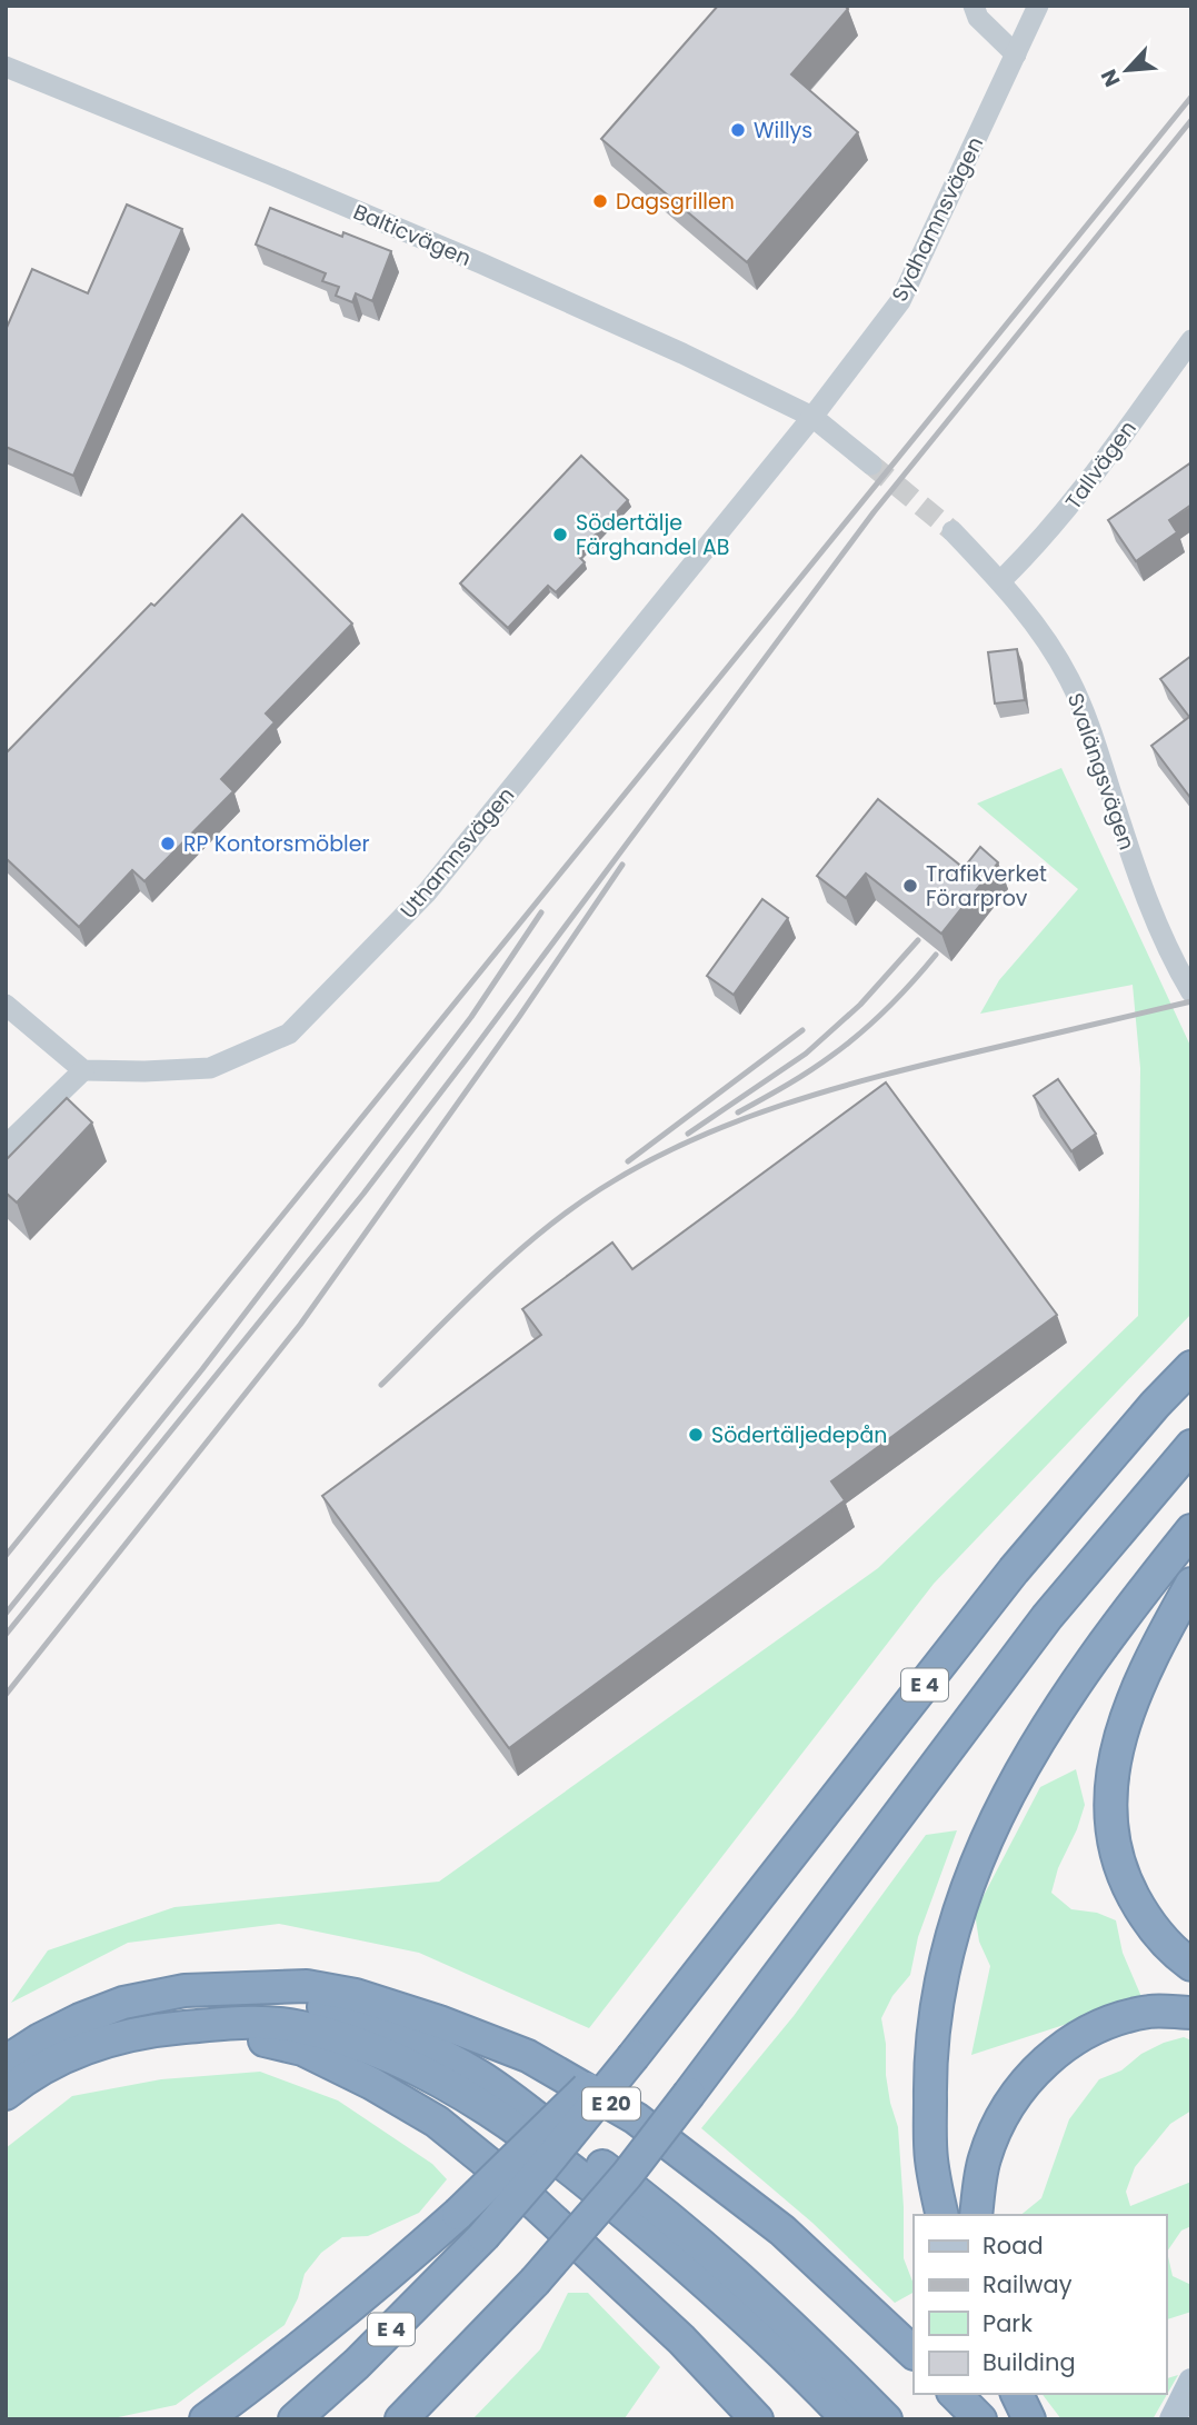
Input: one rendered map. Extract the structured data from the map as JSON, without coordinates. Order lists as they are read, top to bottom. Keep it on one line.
{"streets":{"highway":["E 4","E 20"],"street":["Sydhamnsvägen","Balticvägen","Tallvägen","Svalängsvägen","Uthamnsvägen"]},"crossings":[["Sydhamnsvägen","Balticvägen"],["Sydhamnsvägen","Uthamnsvägen"],["Balticvägen","Uthamnsvägen"],["Tallvägen","Svalängsvägen"]],"places":["Willys","Dagsgrillen","Södertälje Färghandel AB","RP Kontorsmöbler","Trafikverket Förarprov","Södertäljedepån"],"legend":["Road","Railway","Park","Building"],"north":"bottom left"}
